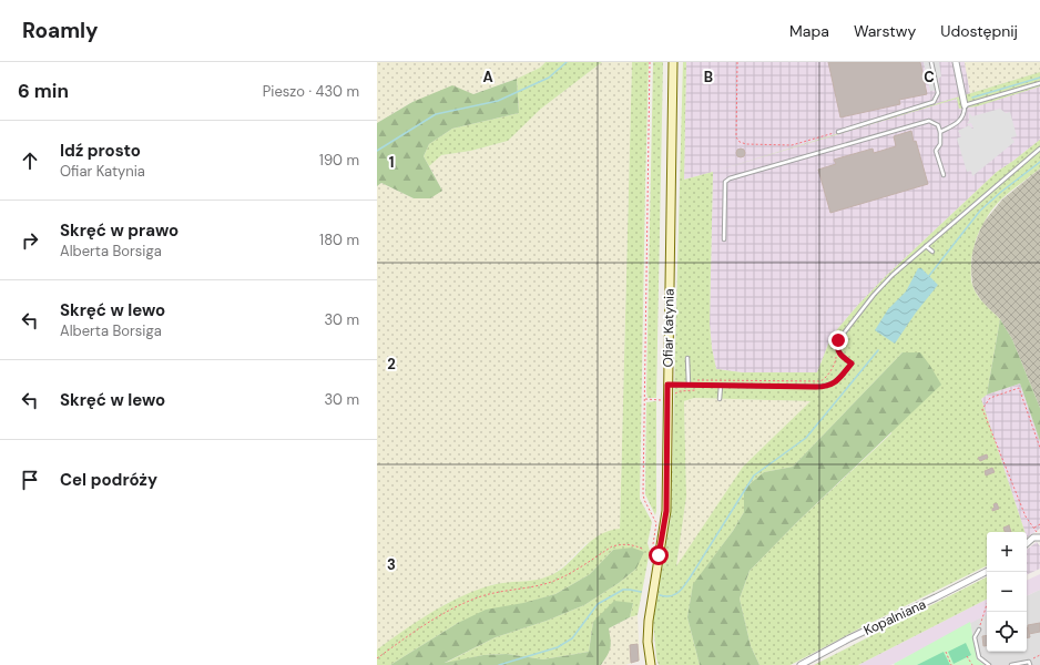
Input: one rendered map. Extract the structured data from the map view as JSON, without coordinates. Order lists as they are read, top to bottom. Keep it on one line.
{"streets":{"street":["Ofiar Katynia","Kopalniana"]},"page":{"header":"Roamly","nav":["Mapa","Warstwy","Udostępnij"],"heading":["6 min","Pieszo · 430 m"],"list":[["Idź prosto","Ofiar Katynia","190 m"],["Skręć w prawo","Alberta Borsiga","180 m"],["Skręć w lewo","Alberta Borsiga","30 m"],["Skręć w lewo","30 m"],"Cel podróży"],"map_buttons":["+","−"]},"grid":{"columns":["A","B","C"],"rows":["1","2","3"]}}
